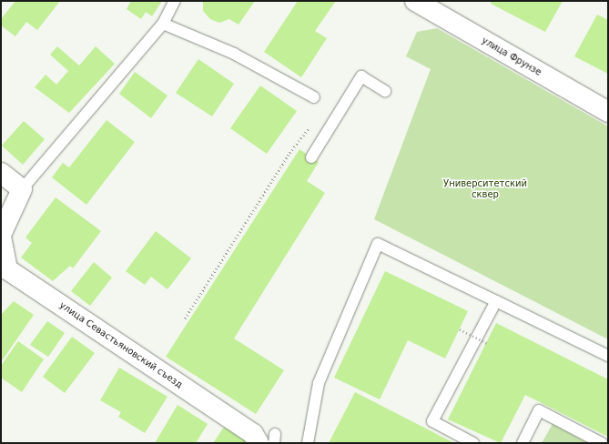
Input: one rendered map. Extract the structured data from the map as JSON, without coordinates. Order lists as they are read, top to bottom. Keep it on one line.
{"streets":{"street":["улица Фрунзе","улица Севастьяновский съезд"]},"parks":["Университетский сквер"]}
